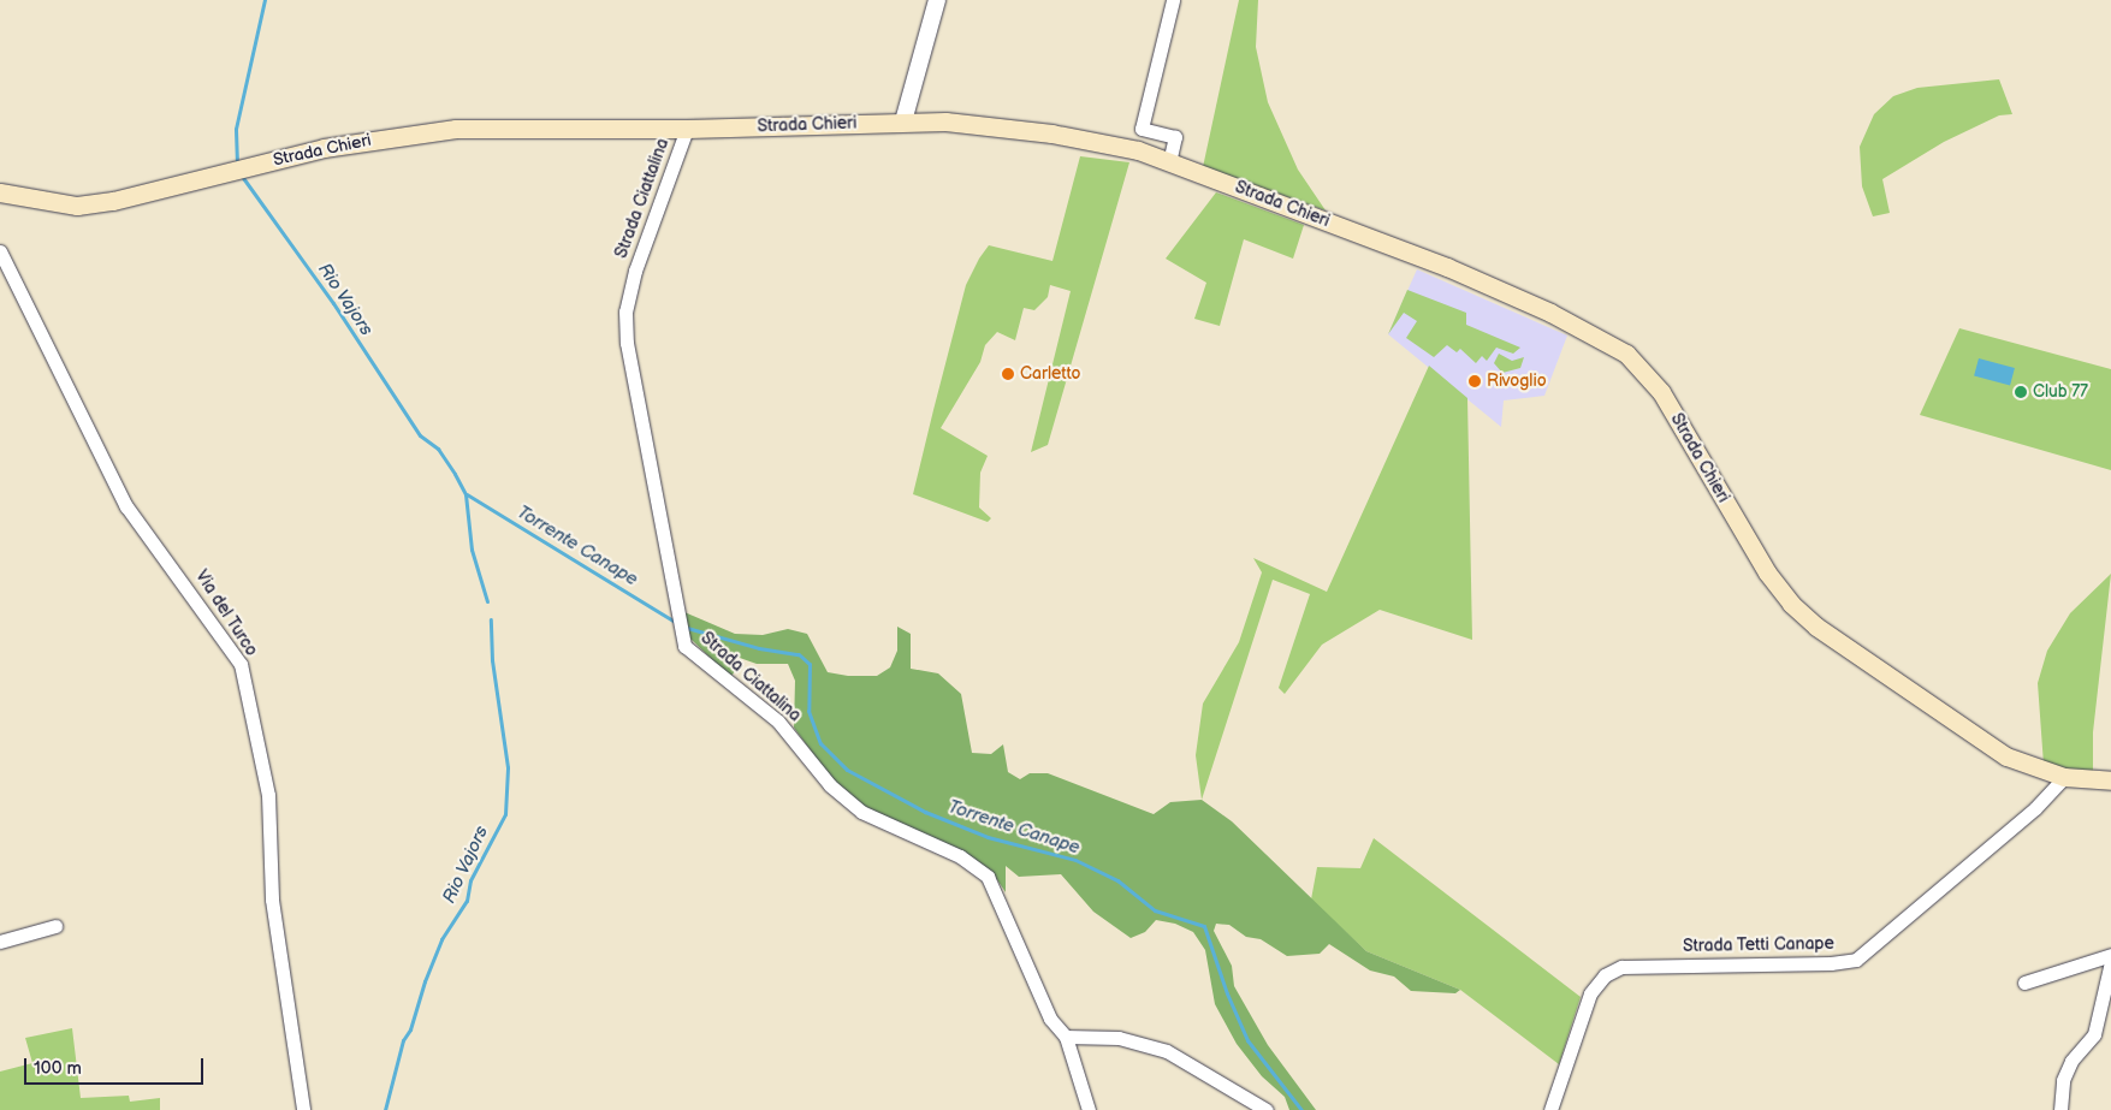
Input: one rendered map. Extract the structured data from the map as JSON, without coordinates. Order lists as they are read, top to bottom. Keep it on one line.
{"streets":{"main road":["Strada Chieri"],"street":["Strada Ciattalina","Via del Turco","Strada Tetti Canape"]},"crossings":[["Strada Chieri","Strada Ciattalina"],["Strada Chieri","Strada Tetti Canape"]],"water":["Rio Vajors","Torrente Canape"],"places":["Carletto","Rivoglio","Club 77"],"scale_bar":"100 m"}
